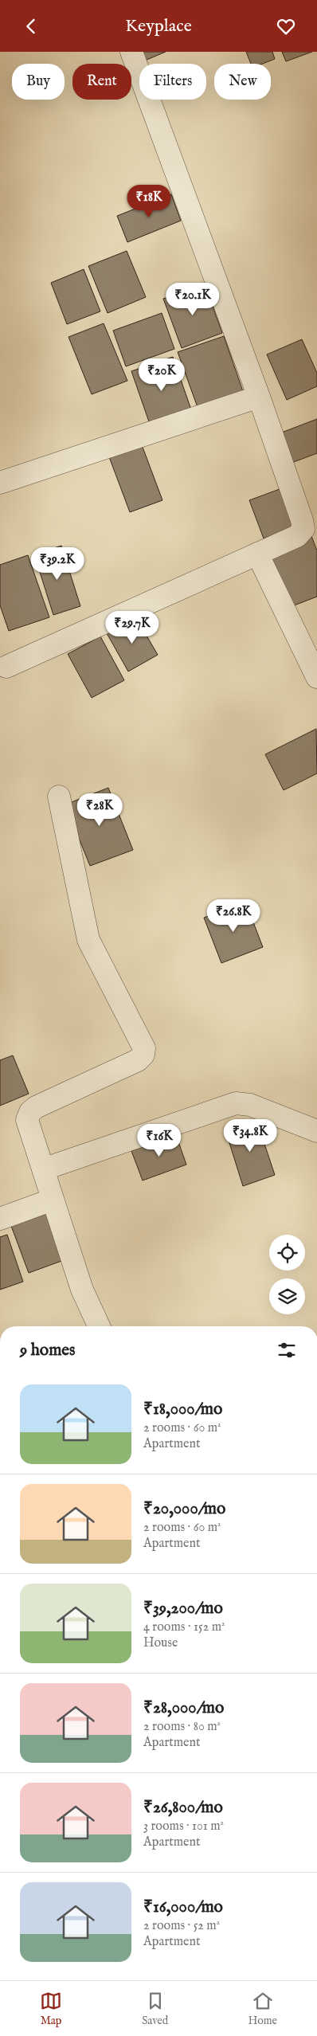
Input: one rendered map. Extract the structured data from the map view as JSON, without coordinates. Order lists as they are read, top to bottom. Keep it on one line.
{"page":{"header":"Keyplace","chip":["Buy","Rent","Filters","New"],"price":["₹18K","₹20.1K","₹20K","₹39.2K","₹29.7K","₹28K","₹26.8K","₹34.8K","₹16K"],"heading":"9 homes","list":[{"name":"₹18,000/mo","note":"2 rooms · 60 m² · Apartment"},{"name":"₹20,000/mo","note":"2 rooms · 60 m² · Apartment"},{"name":"₹39,200/mo","note":"4 rooms · 152 m² · House"},{"name":"₹28,000/mo","note":"2 rooms · 80 m² · Apartment"},{"name":"₹26,800/mo","note":"3 rooms · 101 m² · Apartment"},{"name":"₹16,000/mo","note":"2 rooms · 52 m² · Apartment"}],"tabs":["Map","Saved","Home"]}}
